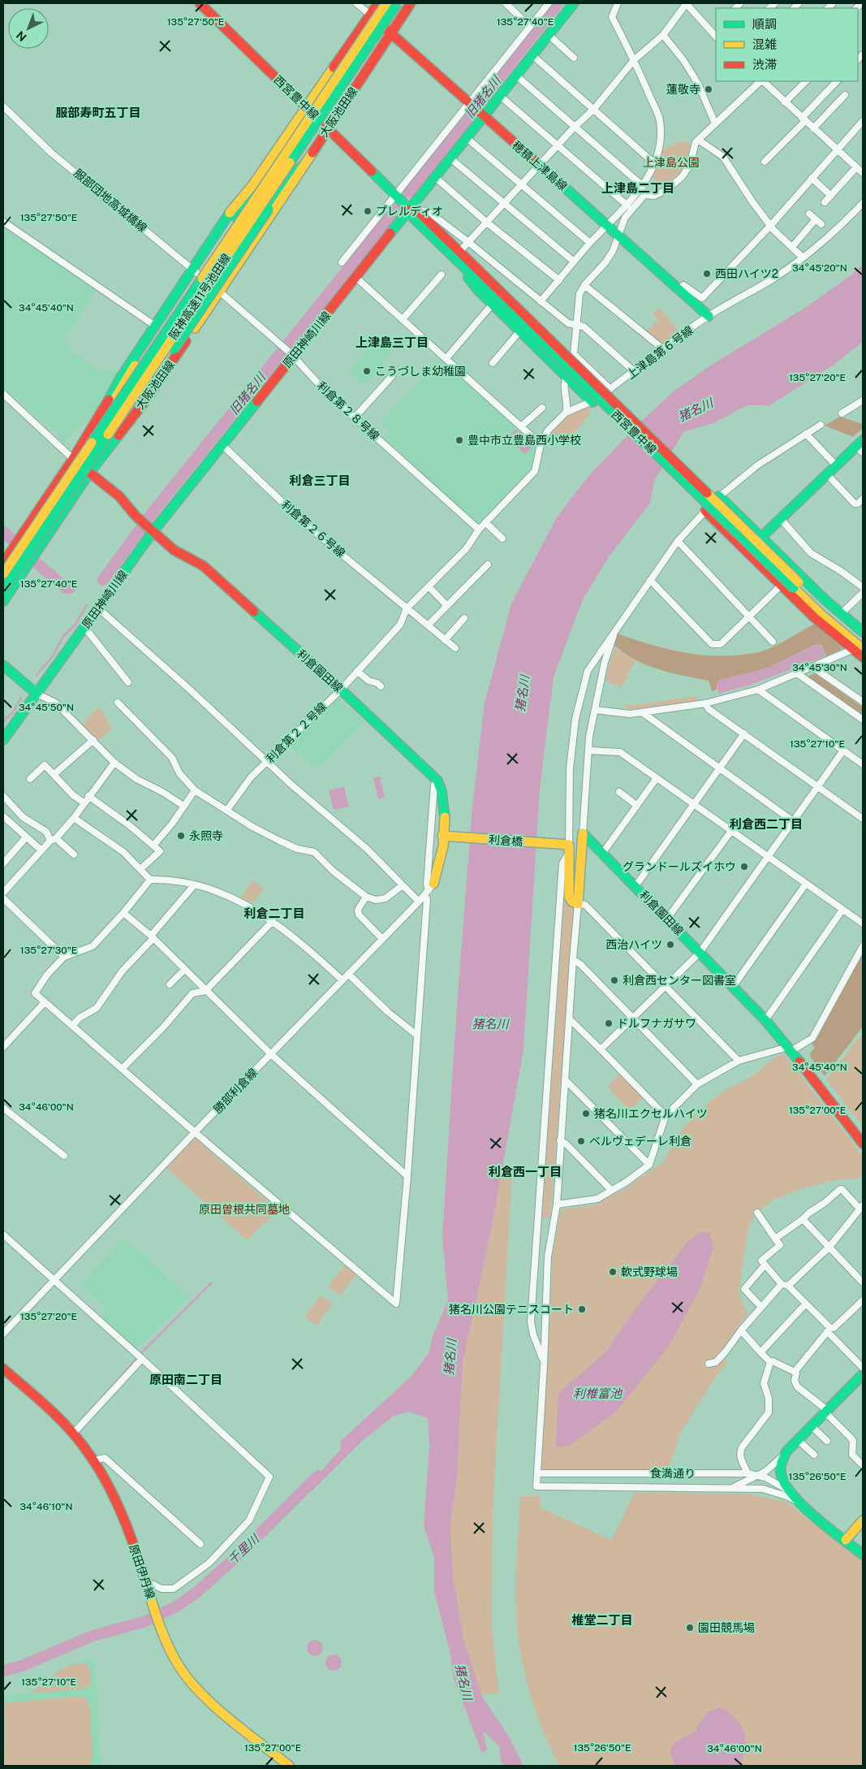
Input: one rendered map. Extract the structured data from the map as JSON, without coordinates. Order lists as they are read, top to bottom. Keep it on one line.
{"streets":{"main road":["西宮豊中線","大阪池田線","穂積上津島線","阪神高速11号池田線","原田神崎川線","利倉園田線","利倉橋","勝部利倉線","食満通り","原田伊丹線"],"street":["服部団地高城橋線","上津島第６号線","利倉第２８号線","利倉第２６号線","利倉第２２号線"]},"crossings":[["西宮豊中線","大阪池田線"],["西宮豊中線","原田神崎川線"],["大阪池田線","穂積上津島線"],["大阪池田線","服部団地高城橋線"],["大阪池田線","利倉第２８号線"],["大阪池田線","利倉園田線"],["穂積上津島線","原田神崎川線"],["穂積上津島線","上津島第６号線"],["服部団地高城橋線","利倉第２８号線"],["原田神崎川線","利倉第２８号線"],["原田神崎川線","利倉第２６号線"],["原田神崎川線","利倉園田線"],["利倉第２８号線","利倉第２２号線"],["利倉第２６号線","利倉第２２号線"],["利倉園田線","利倉第２２号線"],["利倉園田線","利倉橋"],["利倉園田線","勝部利倉線"],["利倉橋","勝部利倉線"]],"districts":["服部寿町五丁目","上津島二丁目","上津島三丁目","利倉三丁目","利倉西二丁目","利倉二丁目","利倉西一丁目","原田南二丁目","椎堂二丁目"],"water":["旧猪名川","猪名川","利椎富池","千里川"],"parks":["上津島公園","原田曽根共同墓地"],"places":["蓮敬寺","プレルディオ","西田ハイツ2","こうづしま幼稚園","豊中市立豊島西小学校","永照寺","グランドールズイホウ","西治ハイツ","利倉西センター図書室","ドルフナガサワ","猪名川エクセルハイツ","ベルヴェデーレ利倉","軟式野球場","猪名川公園テニスコート","園田競馬場"],"legend":["順調","混雑","渋滞"],"north":"bottom left","coordinates":["135°27'50\"E","135°27'40\"E","34°45'20\"N","34°45'40\"N","135°27'20\"E","34°45'30\"N","34°45'50\"N","135°27'10\"E","135°27'30\"E","34°46'00\"N","135°27'00\"E","135°26'50\"E","34°46'10\"N"]}
